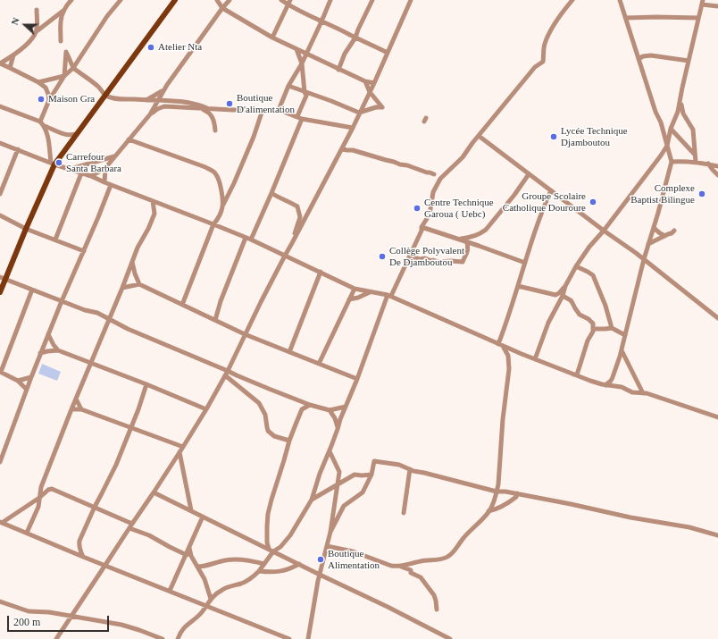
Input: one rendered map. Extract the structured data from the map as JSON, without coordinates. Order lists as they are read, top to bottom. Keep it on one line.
{"places":["Atelier Nta","Maison Gra","Boutique D'alimentation","Lycée Technique Djamboutou","Carrefour Santa Barbara","Complexe Baptist Bilingue","Groupe Scolaire Catholique Douroure","Centre Technique Garoua ( Uebc)","Collège Polyvalent De Djamboutou","Boutique Alimentation"],"scale_bar":"200 m","north":"left"}
